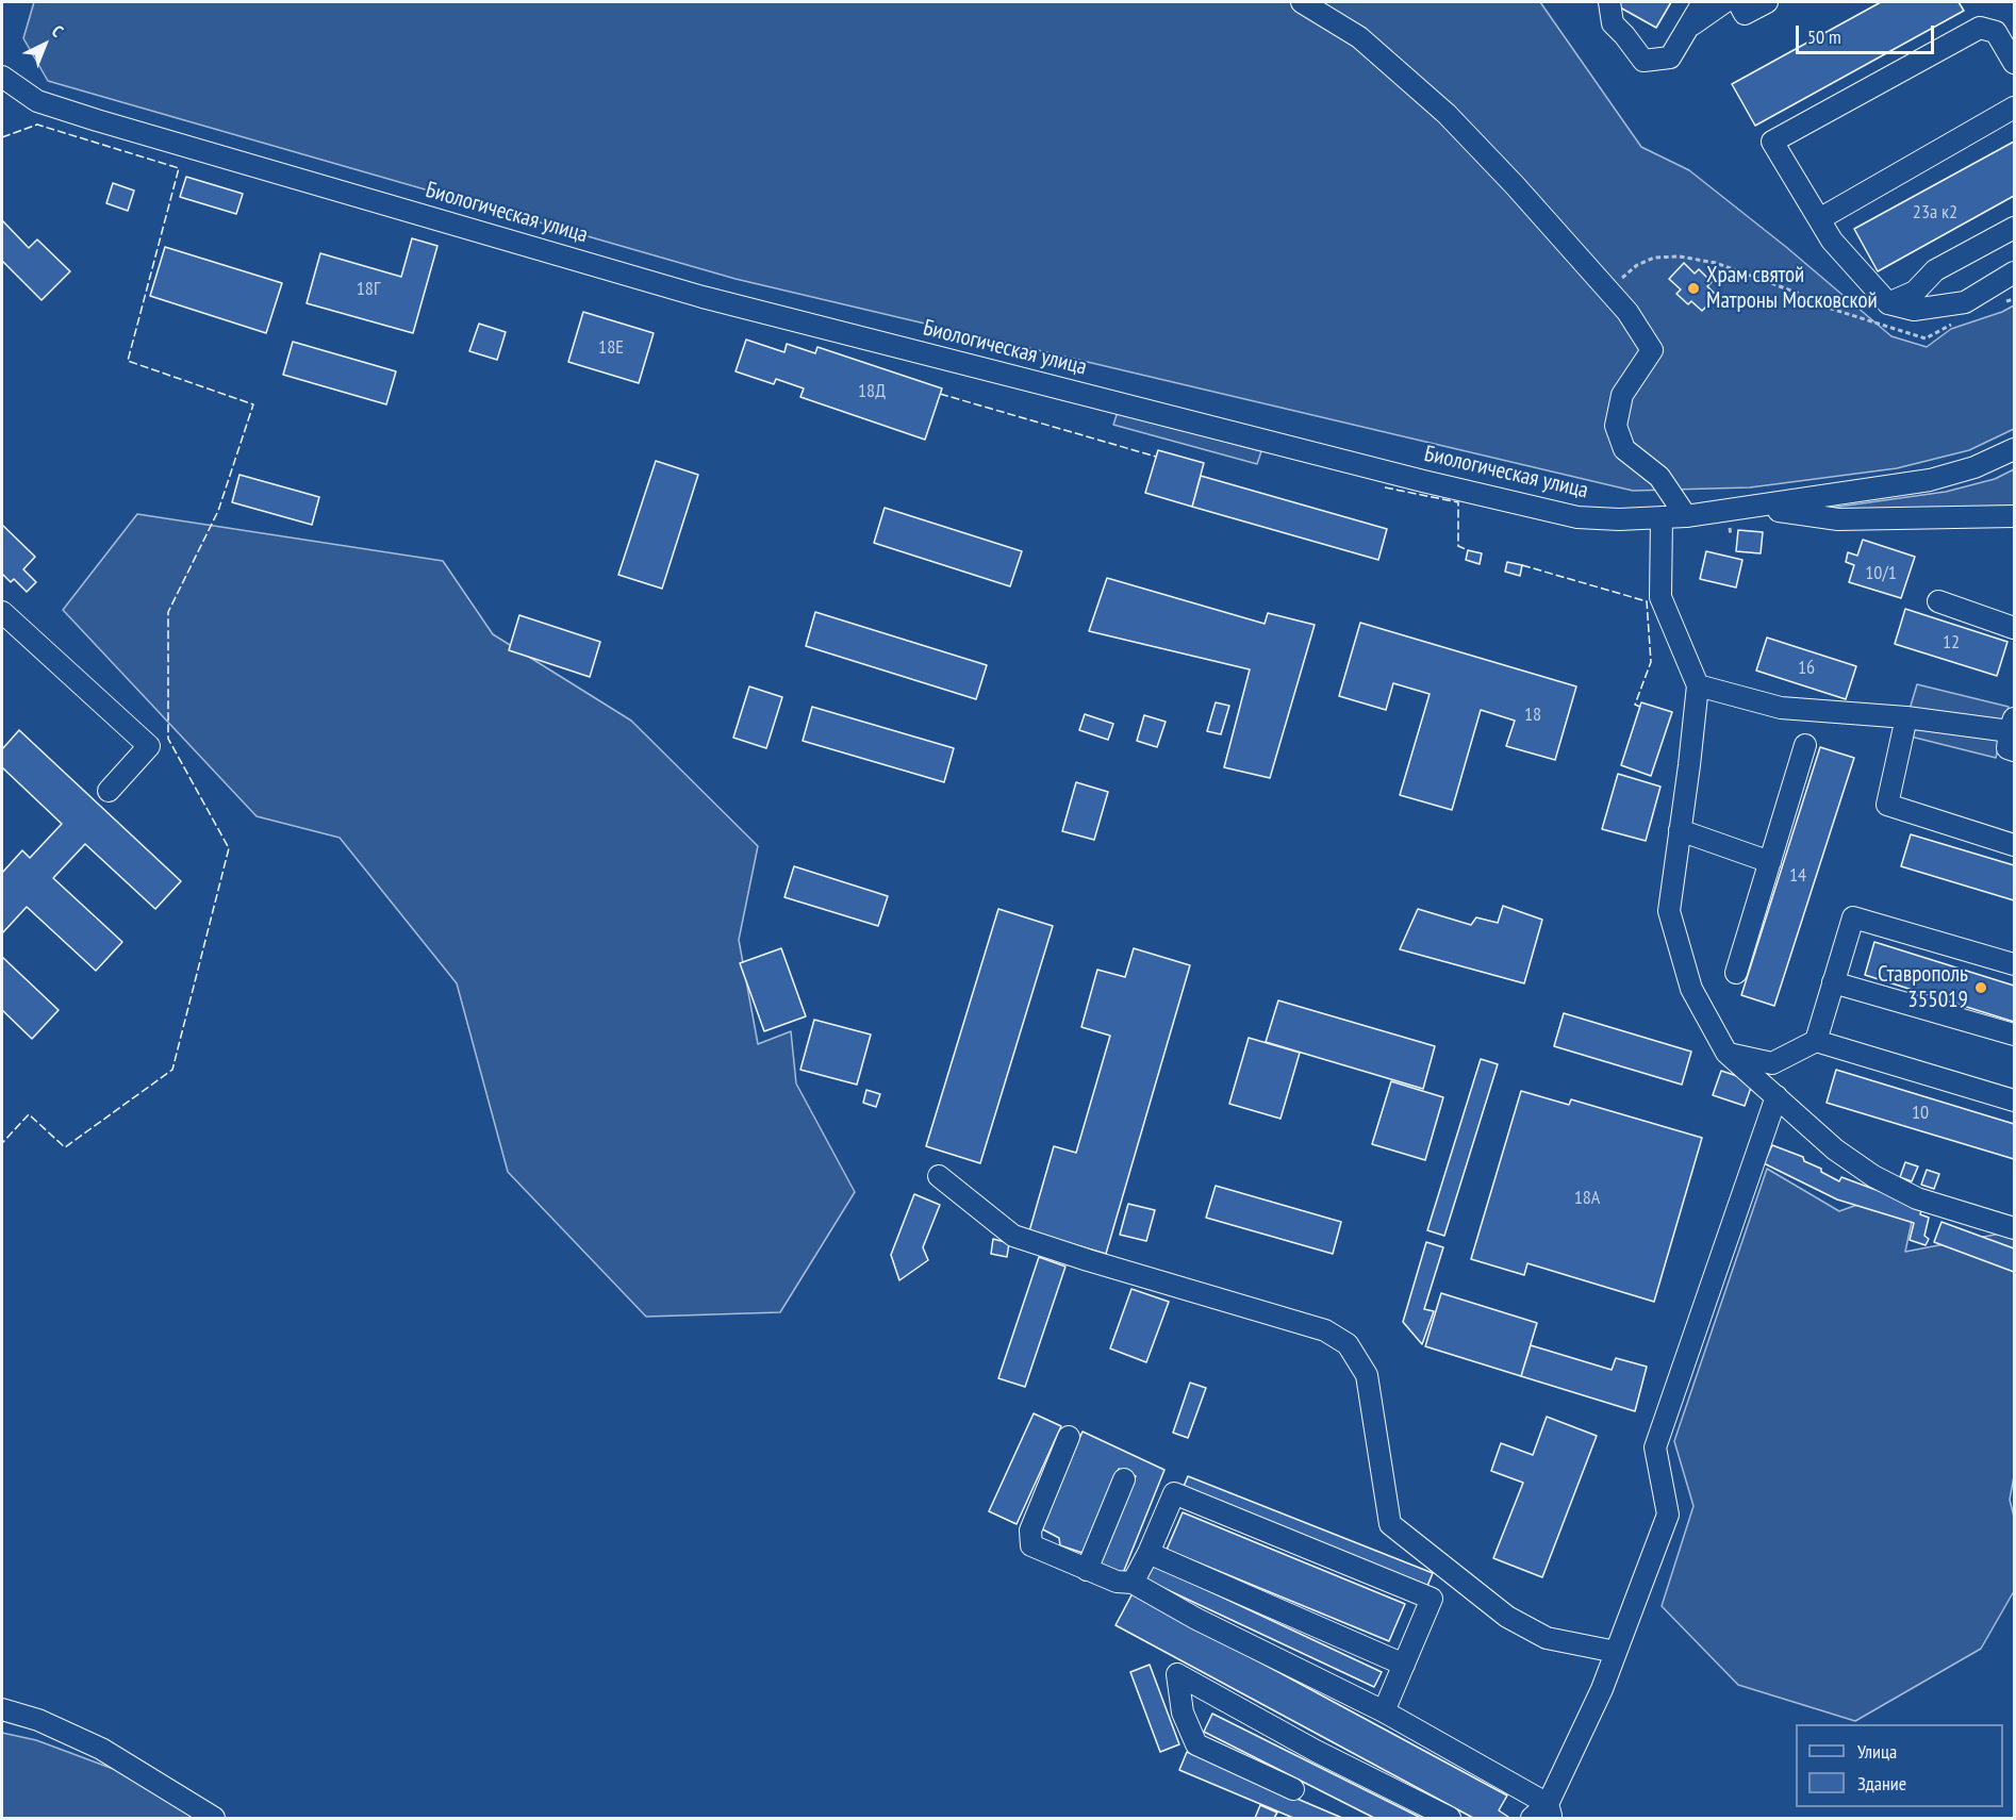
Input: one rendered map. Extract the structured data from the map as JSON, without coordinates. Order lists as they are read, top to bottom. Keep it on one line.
{"streets":{"street":["Биологическая улица"]},"places":["Храм святой Матроны Московской","Ставрополь 355019"],"house_numbers":["23а к2","18Г","18Е","18Д","10/1","12","16","18","14","10","18А"],"legend":["Улица","Здание"],"scale_bar":"50 m","north":"top right"}
